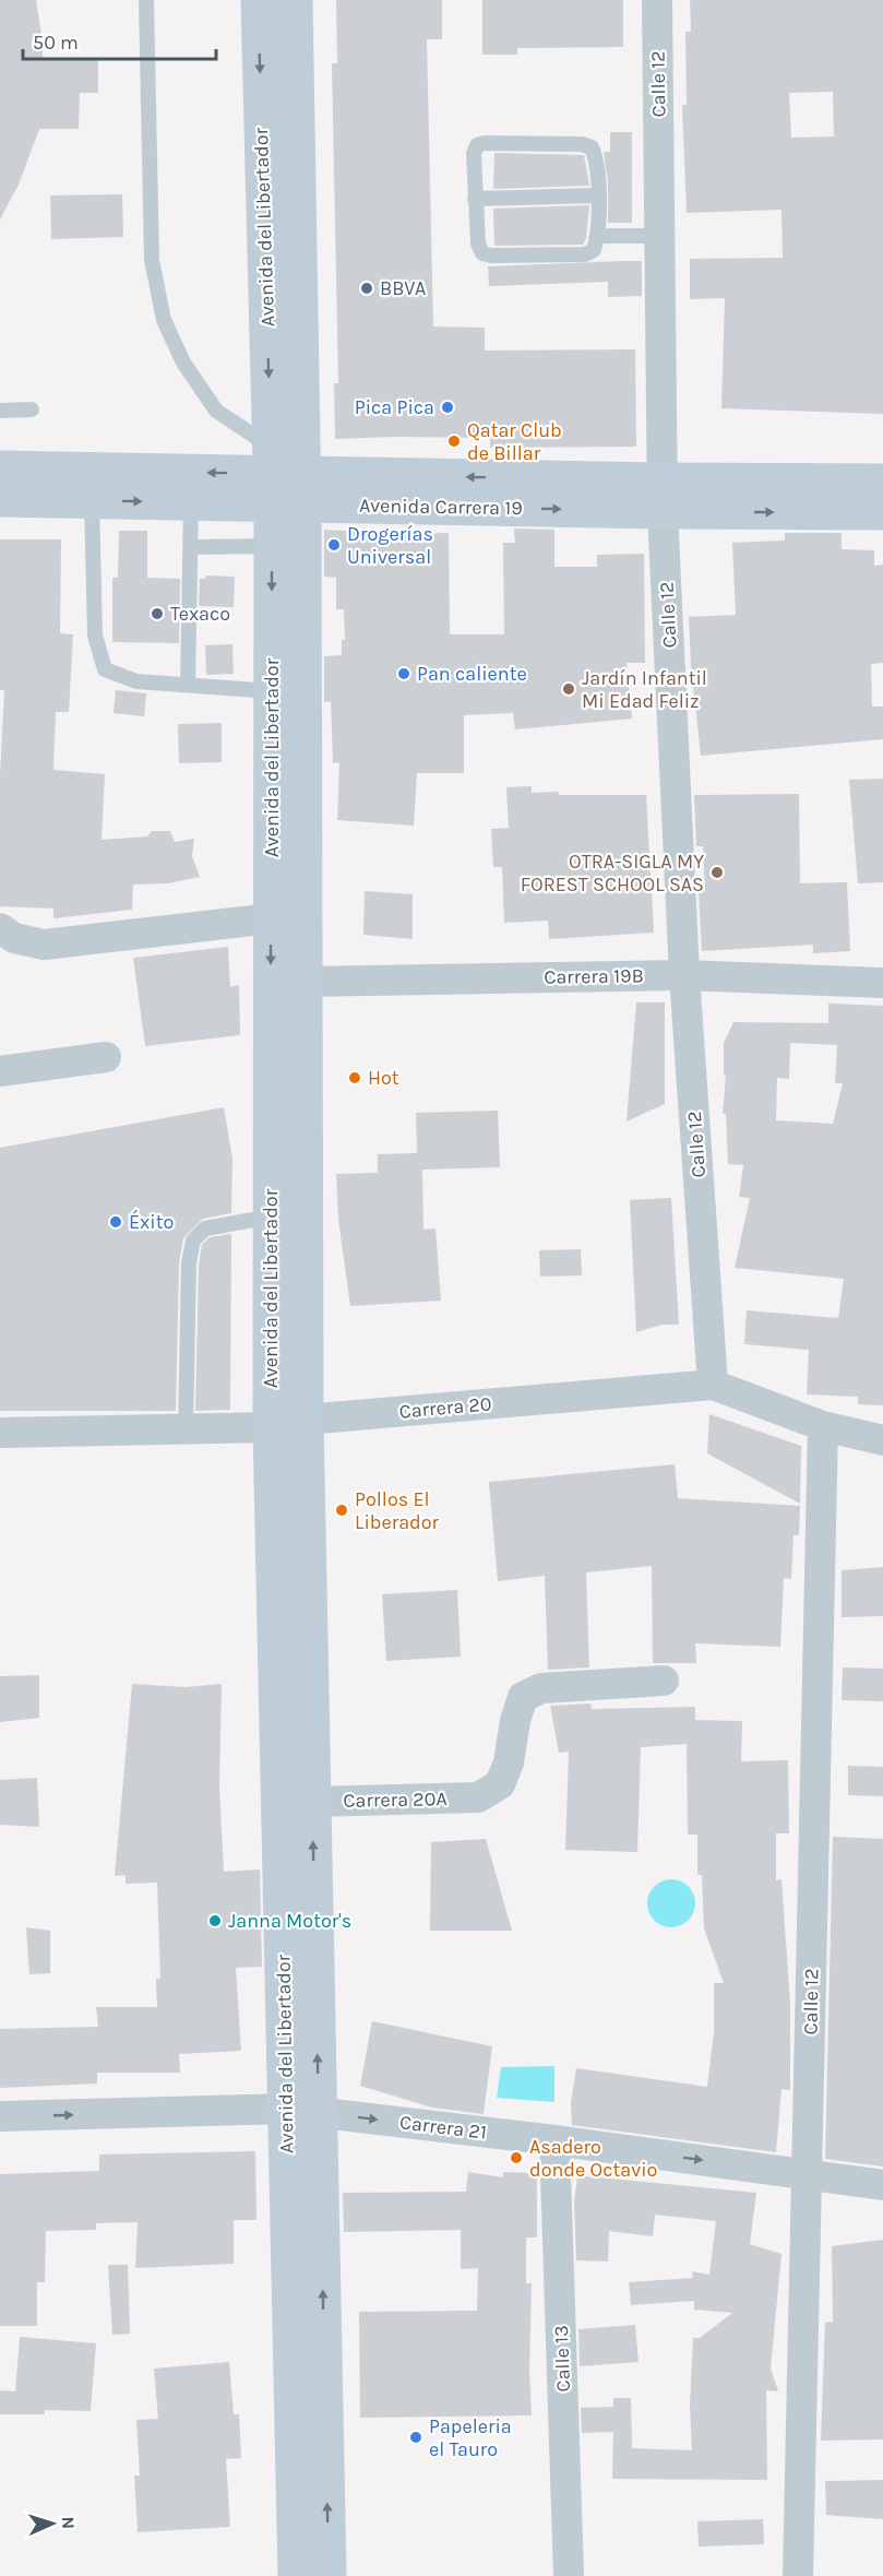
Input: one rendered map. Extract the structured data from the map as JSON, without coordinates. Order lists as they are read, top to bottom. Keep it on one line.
{"streets":{"main road":["Avenida del Libertador","Avenida Carrera 19"],"street":["Calle 12","Carrera 19B","Carrera 20","Carrera 20A","Carrera 21","Calle 13"]},"crossings":[["Calle 12","Avenida Carrera 19"],["Calle 12","Carrera 19B"],["Calle 12","Carrera 20"],["Calle 12","Carrera 21"],["Avenida del Libertador","Avenida Carrera 19"],["Avenida del Libertador","Carrera 19B"],["Avenida del Libertador","Carrera 20"],["Avenida del Libertador","Carrera 20A"],["Avenida del Libertador","Carrera 21"],["Carrera 21","Calle 13"]],"one_way":["Carrera 21"],"places":["BBVA","Pica Pica","Qatar Club de Billar","Drogerías Universal","Texaco","Pan caliente","Jardín Infantil Mi Edad Feliz","OTRA-SIGLA MY FOREST SCHOOL SAS","Hot","Éxito","Pollos El Liberador","Janna Motor's","Asadero donde Octavio","Papeleria el Tauro"],"scale_bar":"50 m","north":"right"}
